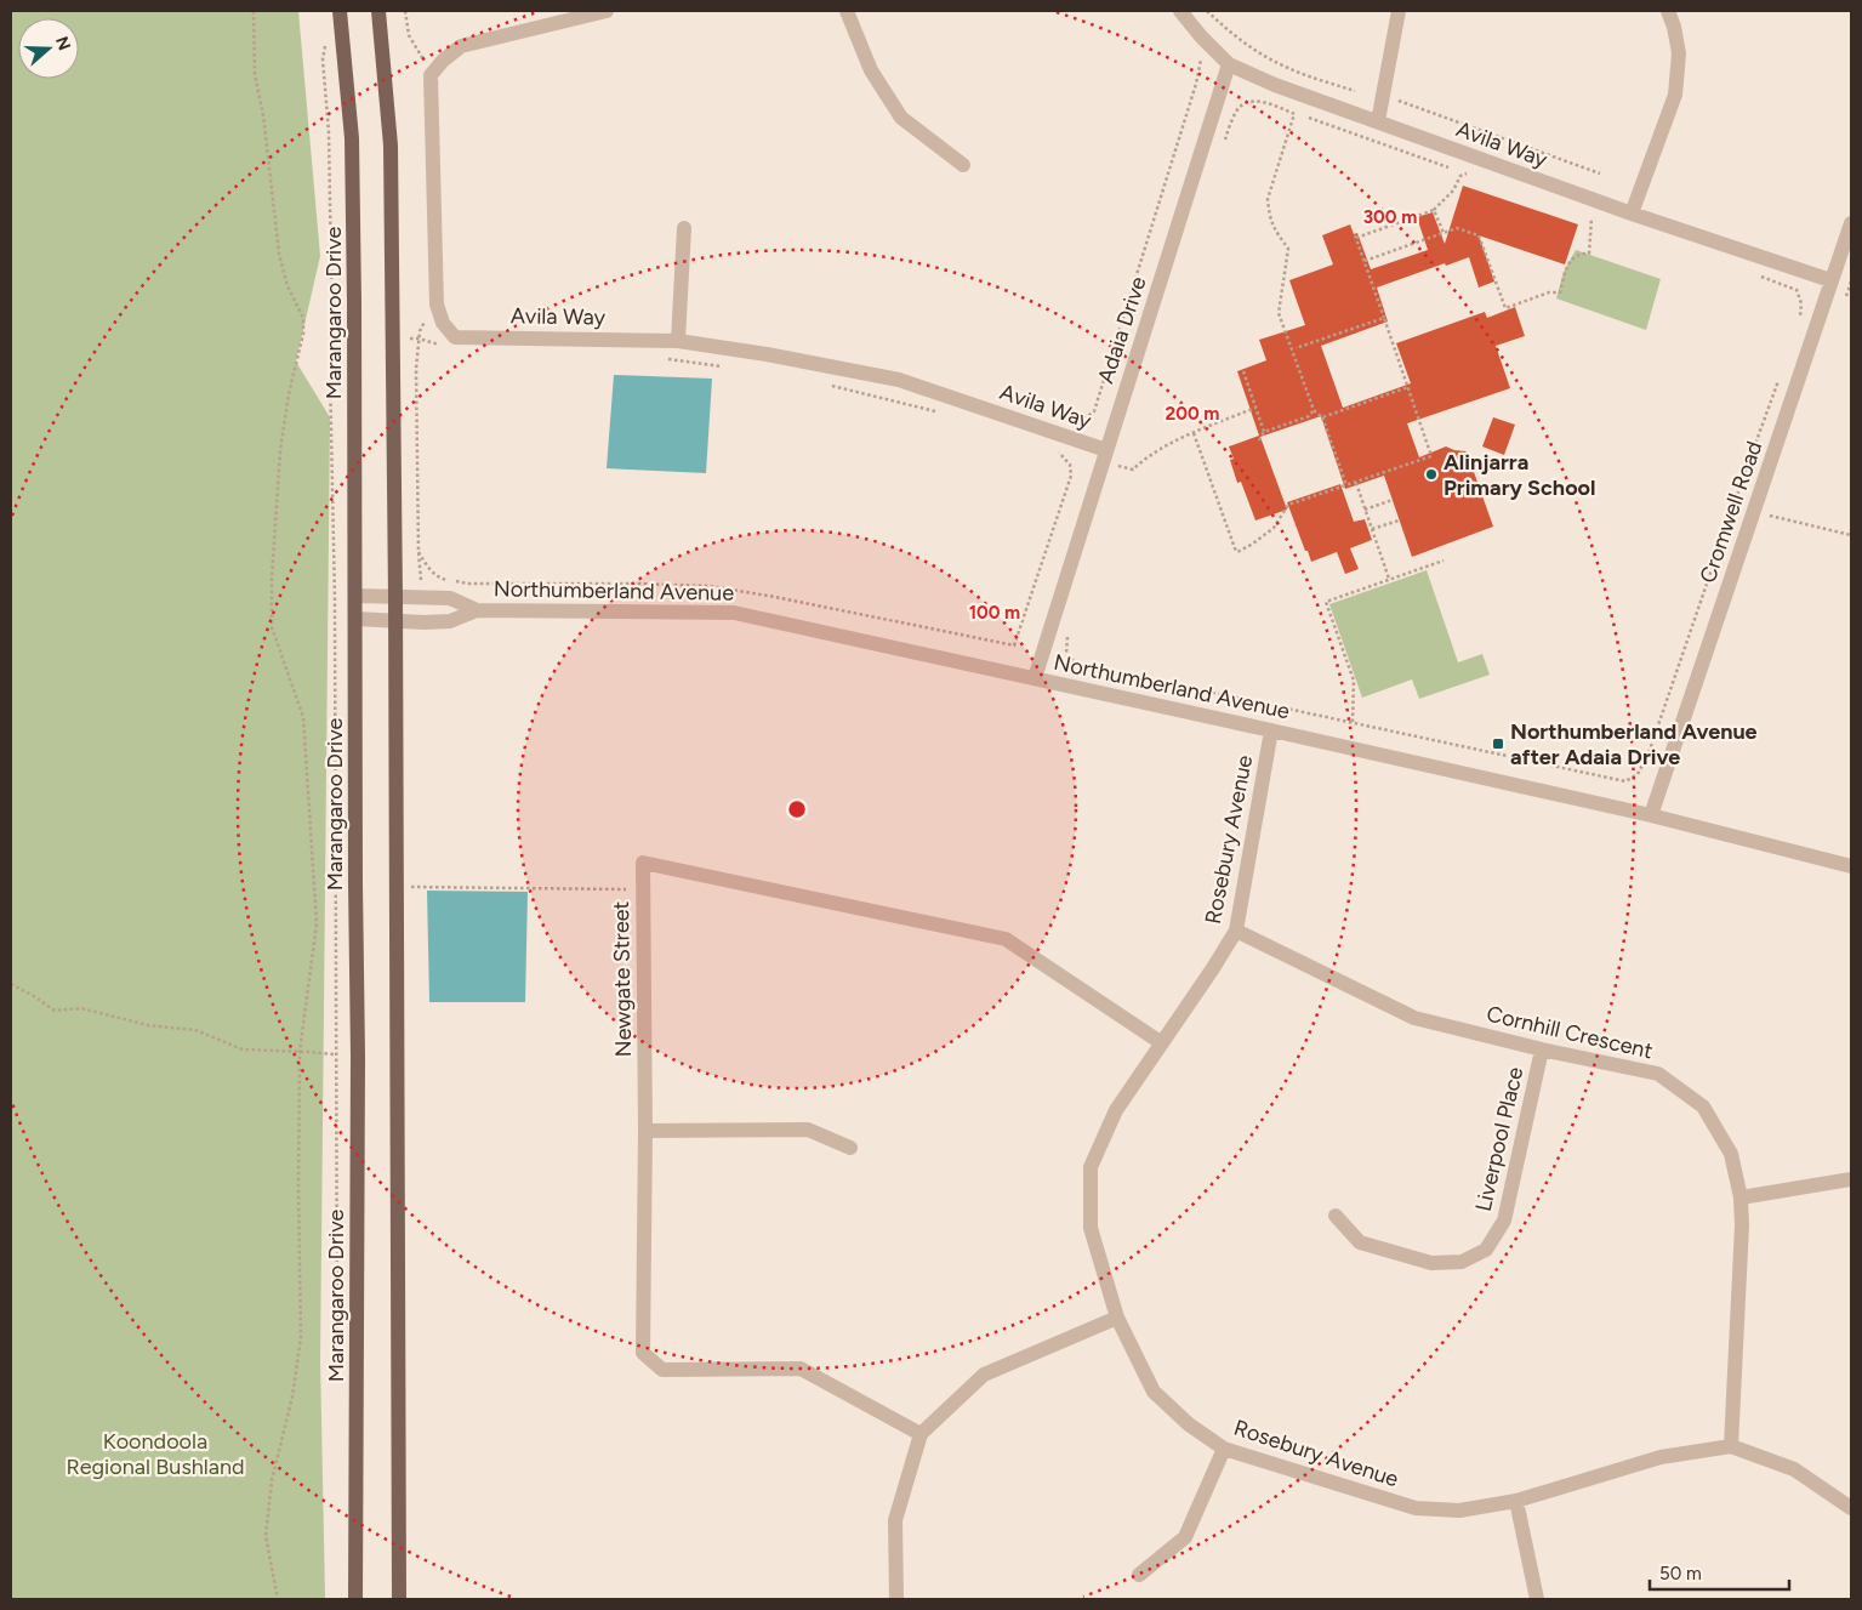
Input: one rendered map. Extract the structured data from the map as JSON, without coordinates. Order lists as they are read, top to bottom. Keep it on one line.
{"streets":{"main road":["Marangaroo Drive"],"street":["Avila Way","Adaia Drive","Cromwell Road","Northumberland Avenue","Rosebury Avenue","Newgate Street","Cornhill Crescent","Liverpool Place"]},"crossings":[["Avila Way","Adaia Drive"],["Avila Way","Cromwell Road"],["Marangaroo Drive","Northumberland Avenue"],["Adaia Drive","Northumberland Avenue"],["Cromwell Road","Northumberland Avenue"],["Northumberland Avenue","Rosebury Avenue"],["Rosebury Avenue","Newgate Street"],["Rosebury Avenue","Cornhill Crescent"],["Cornhill Crescent","Liverpool Place"]],"parks":["Koondoola Regional Bushland"],"places":{"other":["Alinjarra Primary School"],"transit":["Northumberland Avenue after Adaia Drive"]},"scale_bar":"50 m","north":"right","rings":["300 m","200 m","100 m"]}
